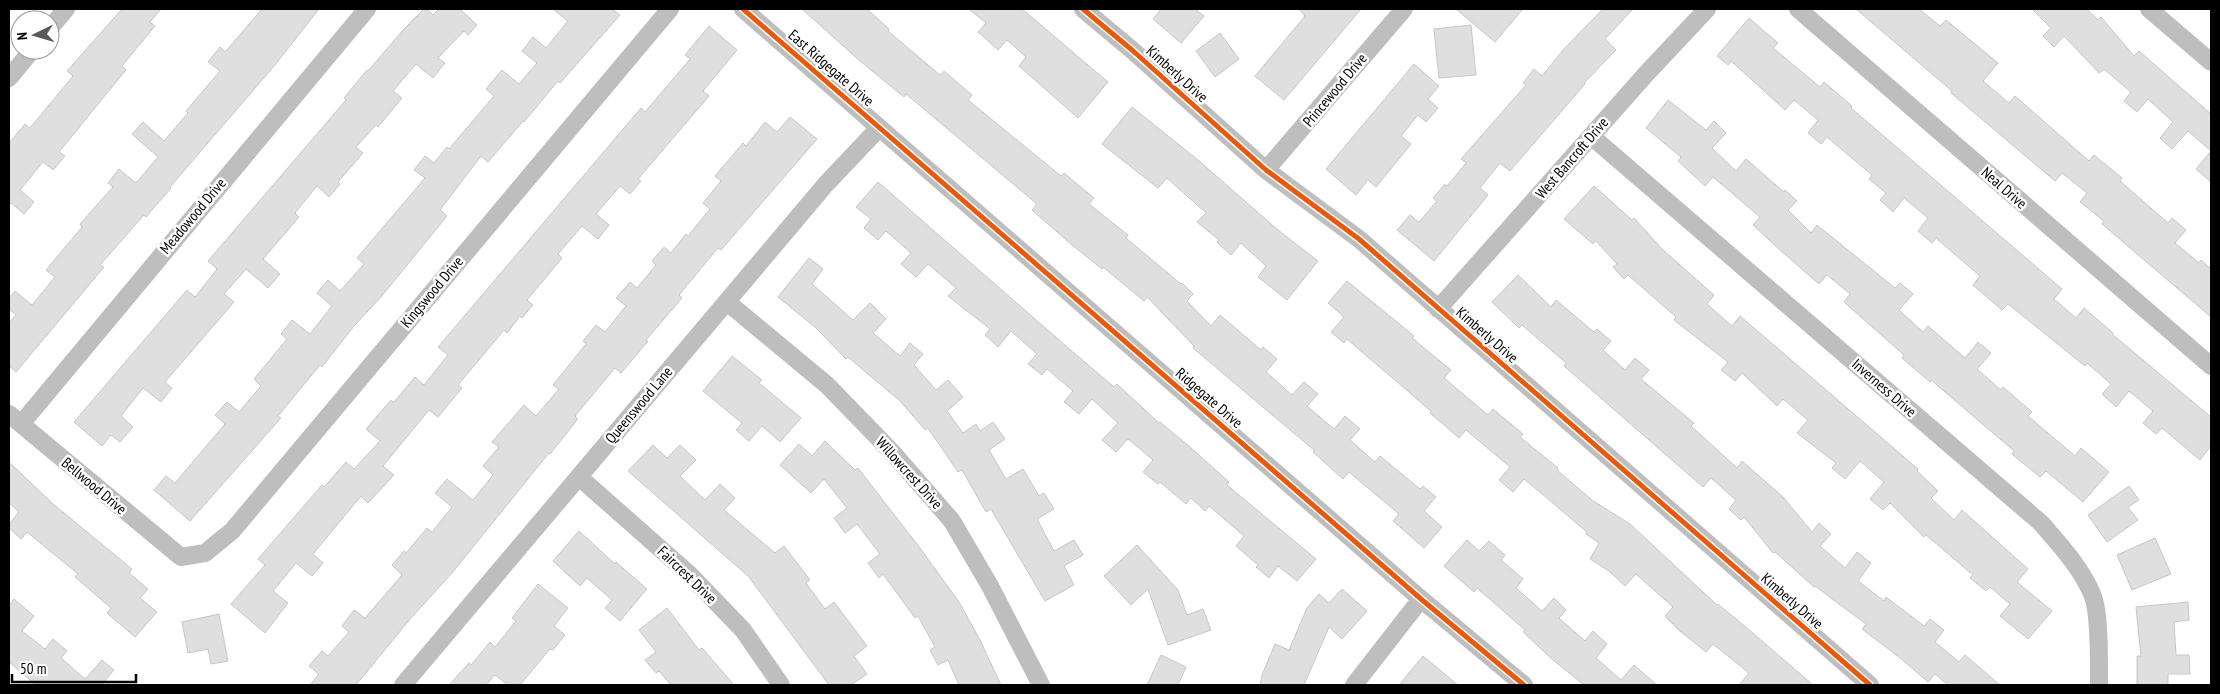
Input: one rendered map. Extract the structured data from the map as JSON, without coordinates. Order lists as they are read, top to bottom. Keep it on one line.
{"streets":{"street":["East Ridgegate Drive","Kimberly Drive","Princewood Drive","West Bancroft Drive","Neal Drive","Meadowood Drive","Kingswood Drive","Inverness Drive","Ridgegate Drive","Queenswood Lane","Willowcrest Drive","Bellwood Drive","Faircrest Drive"]},"crossings":[["East Ridgegate Drive","Ridgegate Drive"],["East Ridgegate Drive","Queenswood Lane"],["Kimberly Drive","Princewood Drive"],["Kimberly Drive","West Bancroft Drive"],["West Bancroft Drive","Inverness Drive"],["Meadowood Drive","Bellwood Drive"],["Kingswood Drive","Bellwood Drive"],["Ridgegate Drive","Queenswood Lane"],["Queenswood Lane","Willowcrest Drive"],["Queenswood Lane","Faircrest Drive"]],"scale_bar":"50 m","north":"left"}
